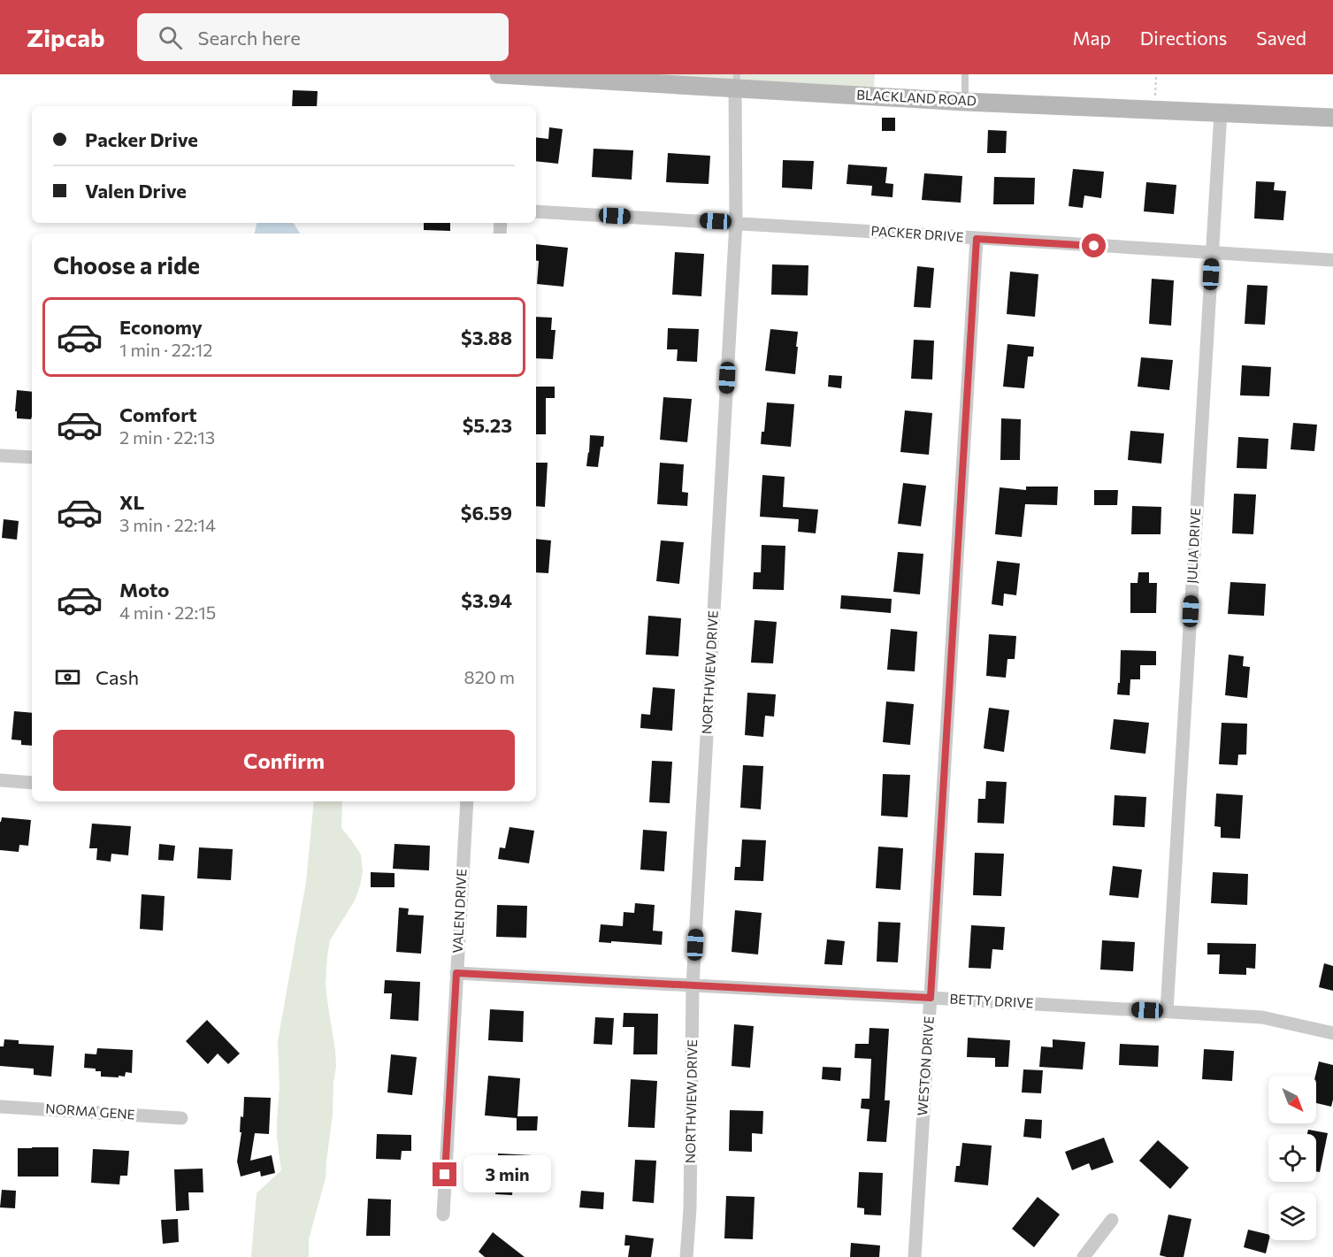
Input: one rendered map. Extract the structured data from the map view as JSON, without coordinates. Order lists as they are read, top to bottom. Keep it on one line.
{"streets":{"street":["BLACKLAND ROAD","PACKER DRIVE","JULIA DRIVE","NORTHVIEW DRIVE","VALEN DRIVE","BETTY DRIVE","WESTON DRIVE","NORMA GENE"]},"crossings":[["BLACKLAND ROAD","JULIA DRIVE"],["BLACKLAND ROAD","NORTHVIEW DRIVE"],["PACKER DRIVE","JULIA DRIVE"],["PACKER DRIVE","NORTHVIEW DRIVE"],["PACKER DRIVE","WESTON DRIVE"],["JULIA DRIVE","BETTY DRIVE"],["NORTHVIEW DRIVE","BETTY DRIVE"],["VALEN DRIVE","BETTY DRIVE"],["BETTY DRIVE","WESTON DRIVE"]],"north":"bottom right","page":{"header":"Zipcab","search":"Search here","nav":["Map","Directions","Saved"],"banner":["Packer Drive","Valen Drive"],"heading":"Choose a ride","list":[{"name":"Economy","note":"1 min · 22:12","value":"$3.88"},{"name":"Comfort","note":"2 min · 22:13","value":"$5.23"},{"name":"XL","note":"3 min · 22:14","value":"$6.59"},{"name":"Moto","note":"4 min · 22:15","value":"$3.94"}],"pay":["Cash","820 m"],"buttons":"Confirm","bubble":"3 min"}}
